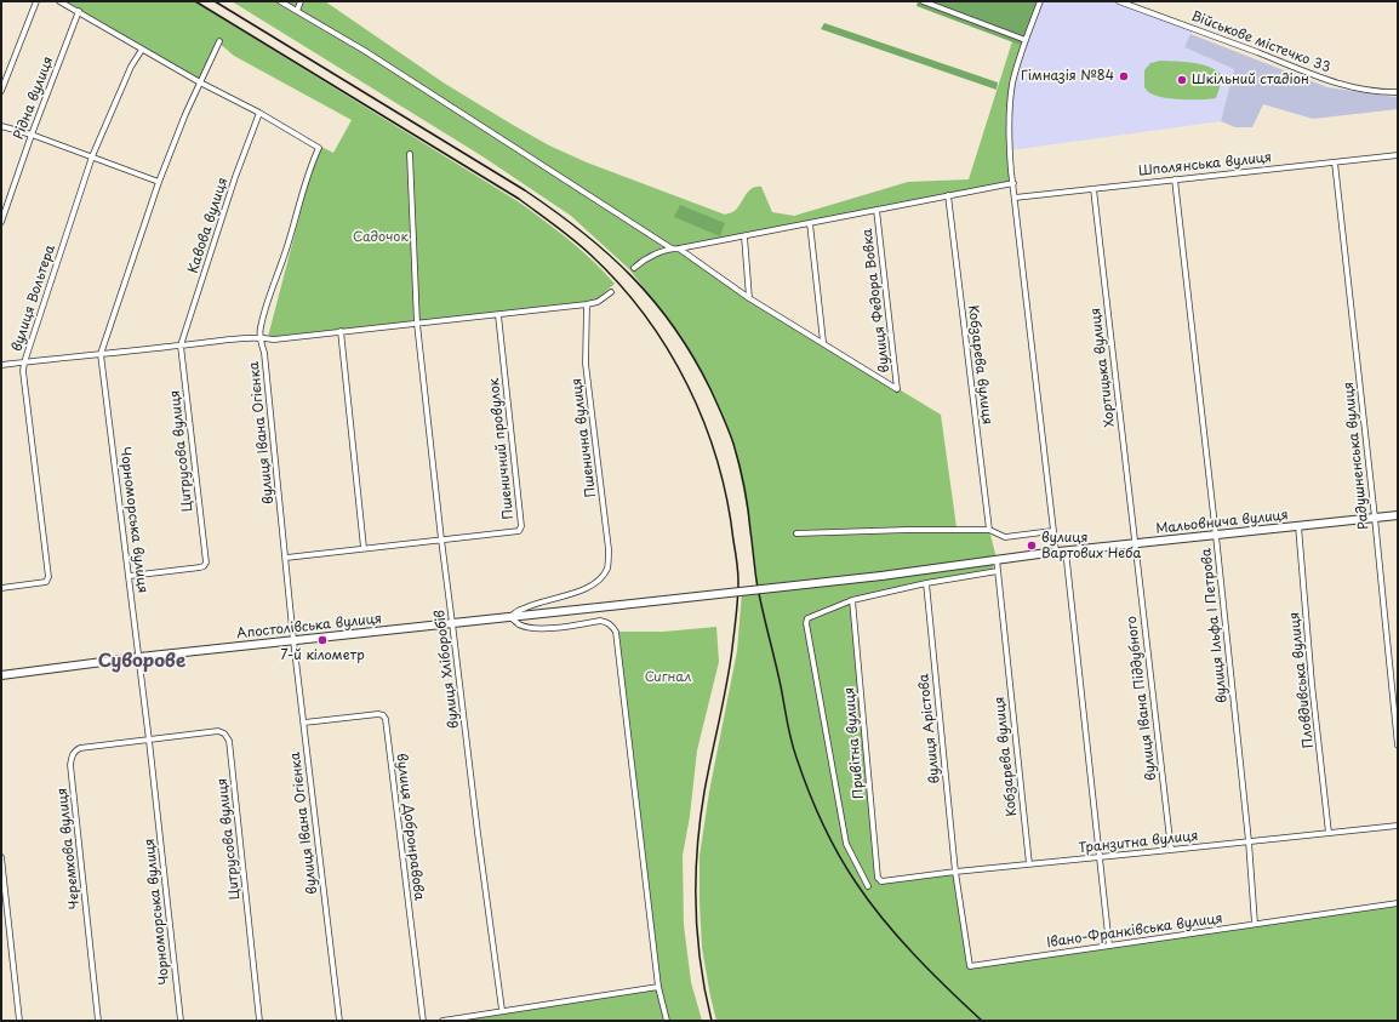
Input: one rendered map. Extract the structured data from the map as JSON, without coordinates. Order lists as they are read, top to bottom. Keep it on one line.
{"streets":{"street":["Військове містечко 33","Рідна вулиця","Шполянська вулиця","Кавова вулиця","вулиця Вольтера","вулиця Федора Вовка","Кобзарева вулиця","Хортицька вулиця","вулиця Івана Огієнка","Пшенична вулиця","Пшеничний провулок","Цитрусова вулиця","Радушненська вулиця","Чорноморська вулиця","Мальовнича вулиця","вулиця Ільфа І Петрова","Апостолівська вулиця","вулиця Хліборобів","Пловдивська вулиця","вулиця Івана Піддубного","вулиця Арістова","Привітна вулиця","вулиця Добронравова","Транзитна вулиця","Черемхова вулиця","Івано-Франківська вулиця"]},"crossings":[["Рідна вулиця","вулиця Івана Огієнка"],["Шполянська вулиця","Хортицька вулиця"],["Шполянська вулиця","Радушненська вулиця"],["Шполянська вулиця","вулиця Ільфа І Петрова"],["Кавова вулиця","вулиця Івана Огієнка"],["Кавова вулиця","Цитрусова вулиця"],["вулиця Вольтера","вулиця Івана Огієнка"],["Кобзарева вулиця","Апостолівська вулиця"],["Кобзарева вулиця","Транзитна вулиця"],["Хортицька вулиця","Мальовнича вулиця"],["Хортицька вулиця","вулиця Івана Піддубного"],["вулиця Івана Огієнка","Чорноморська вулиця"],["вулиця Івана Огієнка","Апостолівська вулиця"],["вулиця Івана Огієнка","вулиця Добронравова"],["Пшенична вулиця","Апостолівська вулиця"],["Пшеничний провулок","вулиця Хліборобів"],["Цитрусова вулиця","Чорноморська вулиця"],["Цитрусова вулиця","Черемхова вулиця"],["Радушненська вулиця","Мальовнича вулиця"],["Чорноморська вулиця","Апостолівська вулиця"],["Чорноморська вулиця","Черемхова вулиця"],["Мальовнича вулиця","вулиця Ільфа І Петрова"],["Мальовнича вулиця","Пловдивська вулиця"],["Мальовнича вулиця","вулиця Івана Піддубного"],["вулиця Ільфа І Петрова","Транзитна вулиця"],["вулиця Ільфа І Петрова","Івано-Франківська вулиця"],["Апостолівська вулиця","вулиця Хліборобів"],["Пловдивська вулиця","Транзитна вулиця"],["вулиця Івана Піддубного","Транзитна вулиця"],["вулиця Арістова","Транзитна вулиця"],["вулиця Арістова","Івано-Франківська вулиця"],["Привітна вулиця","Транзитна вулиця"],["Транзитна вулиця","Івано-Франківська вулиця"]],"districts":["Суворове"],"parks":["Садочок","Сигнал"],"places":["Гімназія №84","Шкільний стадіон","вулиця Вартових Неба","7-й кілометр"]}
